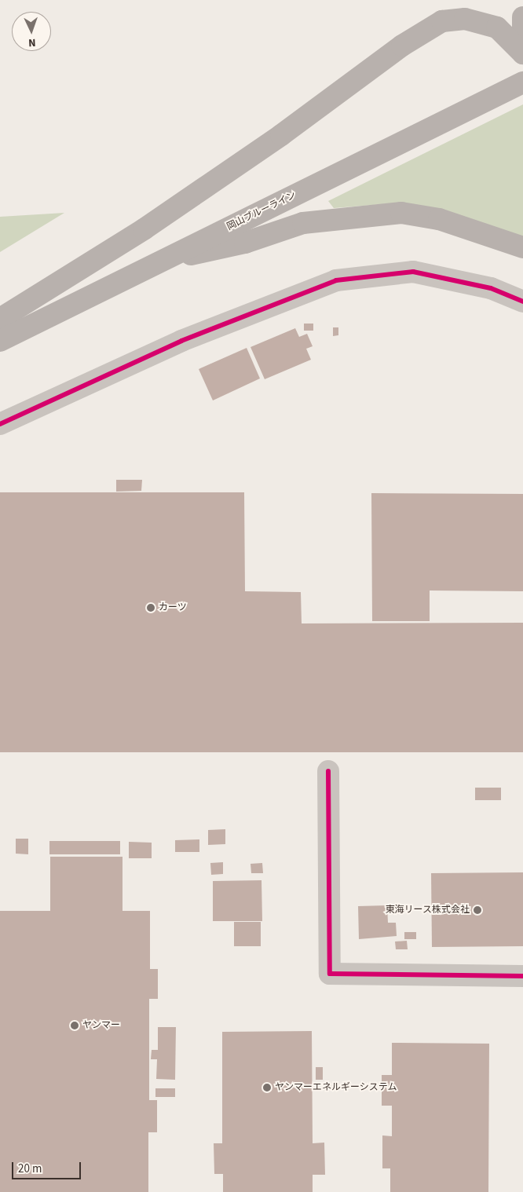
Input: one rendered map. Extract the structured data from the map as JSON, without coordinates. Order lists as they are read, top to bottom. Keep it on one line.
{"streets":{"main road":["岡山ブルーライン"]},"places":["カーツ","東海リース株式会社","ヤンマー","ヤンマーエネルギーシステム"],"scale_bar":"20 m","north":"bottom"}
